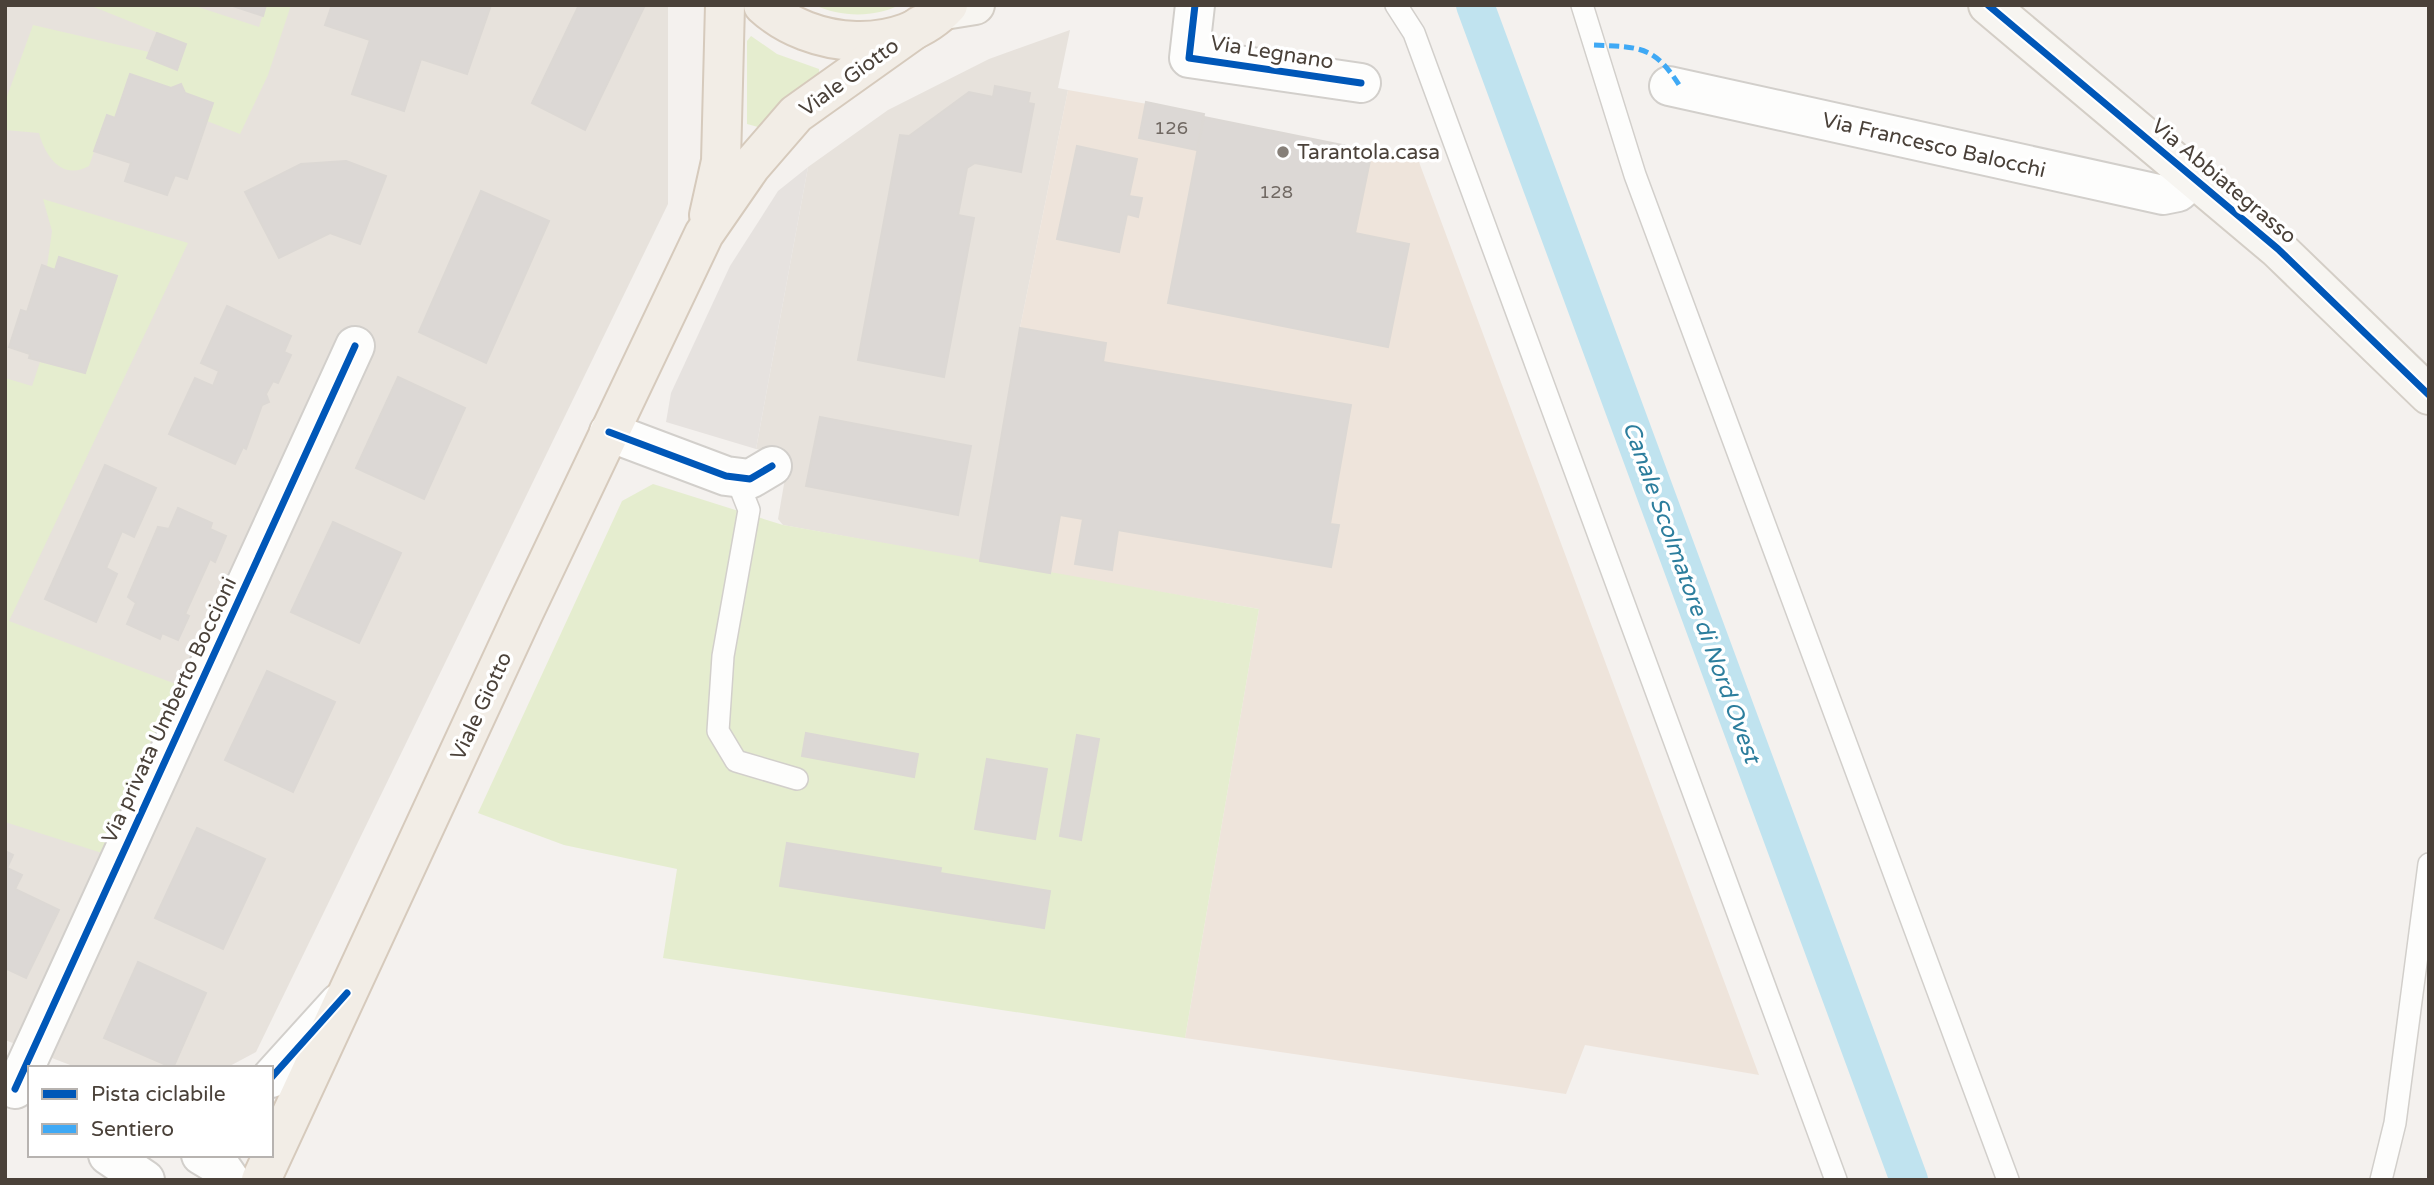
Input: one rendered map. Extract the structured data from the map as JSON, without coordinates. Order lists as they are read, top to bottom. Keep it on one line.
{"streets":{"main road":["Viale Giotto"],"street":["Via Legnano","Via Francesco Balocchi","Via Abbiategrasso","Via privata Umberto Boccioni"]},"crossings":[["Via Francesco Balocchi","Via Abbiategrasso"]],"water":["Canale Scolmatore di Nord Ovest"],"places":["Tarantola.casa"],"house_numbers":["126","128"],"legend":["Pista ciclabile","Sentiero"]}
